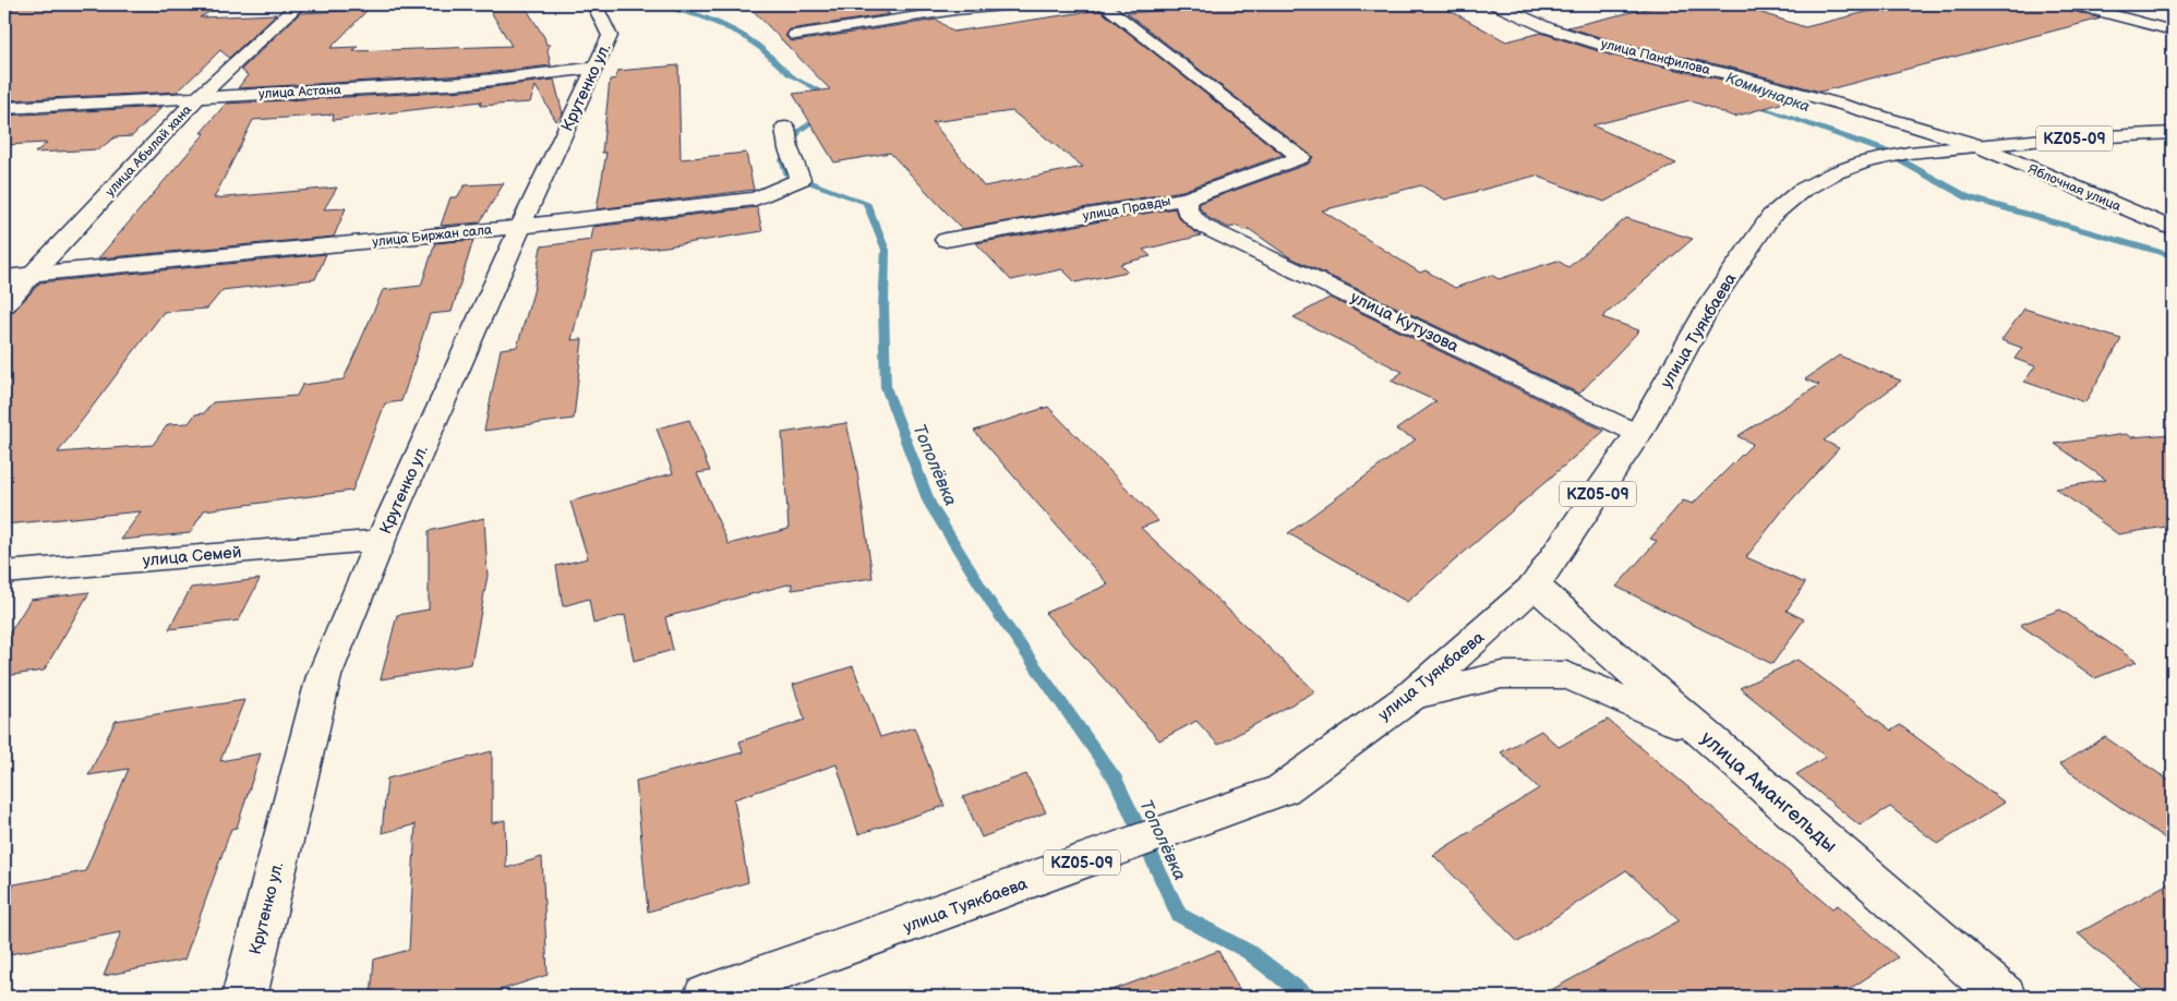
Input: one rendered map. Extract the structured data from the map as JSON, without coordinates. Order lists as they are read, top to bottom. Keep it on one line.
{"streets":{"street":["улица Панфилова","Крутенко ул.","улица Астана","KZ05-09","улица Абылай хана","Яблочная улица","улица Правды","улица Биржан сала","улица Кутузова","улица Туякбаева","улица Семей","улица Амангельды"]},"crossings":[["улица Панфилова","KZ05-09"],["улица Панфилова","Яблочная улица"],["улица Панфилова","улица Туякбаева"],["Крутенко ул.","улица Астана"],["Крутенко ул.","улица Биржан сала"],["Крутенко ул.","улица Семей"],["улица Астана","улица Абылай хана"],["KZ05-09","Яблочная улица"],["KZ05-09","улица Туякбаева"],["улица Абылай хана","улица Биржан сала"],["Яблочная улица","улица Туякбаева"],["улица Правды","улица Кутузова"],["улица Кутузова","улица Туякбаева"],["улица Туякбаева","улица Амангельды"]],"water":["Коммунарка","Тополёвка"]}
